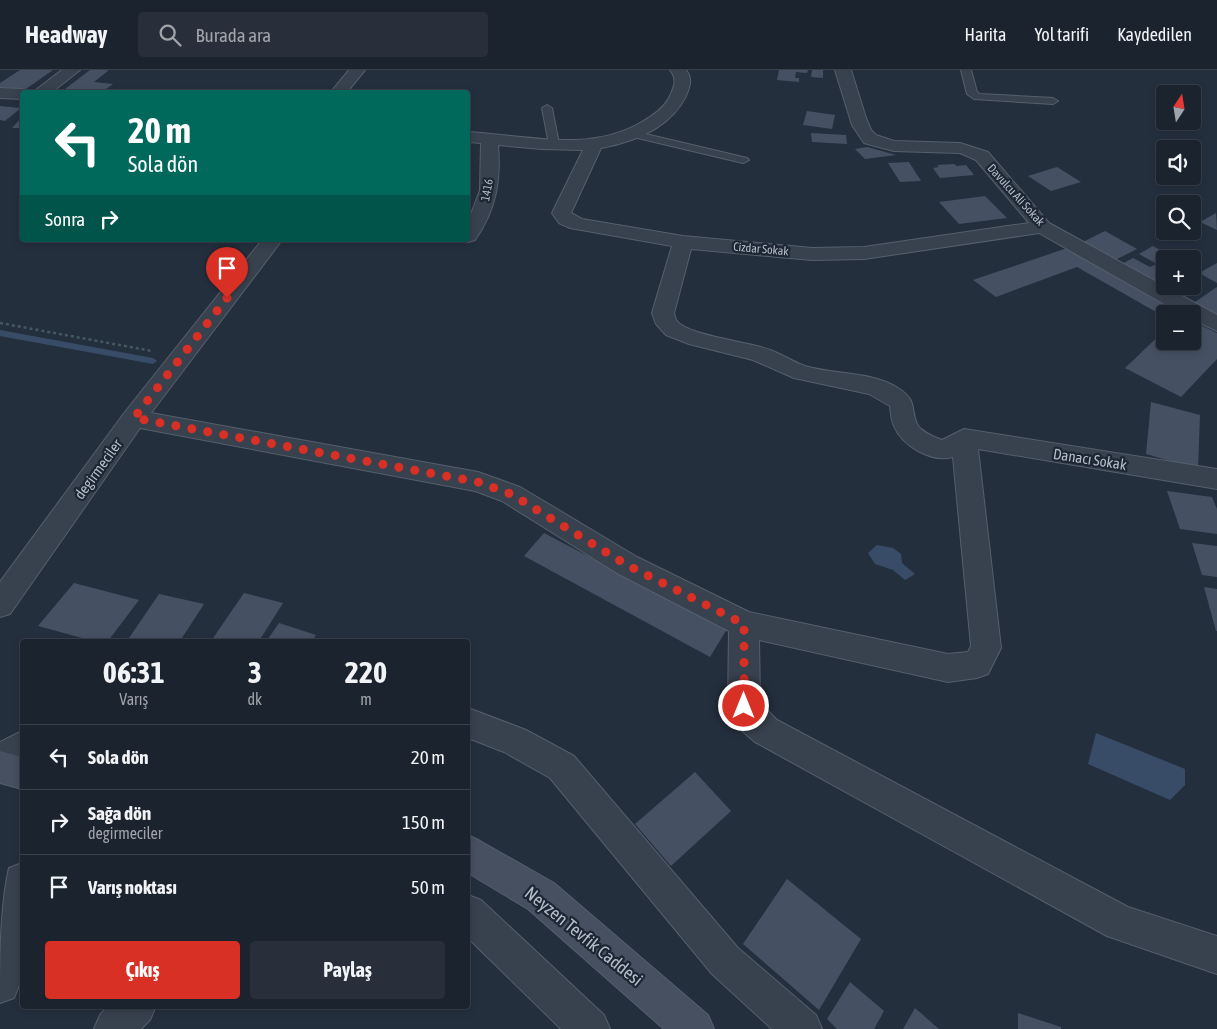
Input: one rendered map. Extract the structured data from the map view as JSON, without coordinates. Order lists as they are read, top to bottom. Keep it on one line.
{"streets":{"main road":["Neyzen Tevfik Caddesi"],"street":["1416","Davulcu Ali Sokak","Cizdar Sokak","Danacı Sokak","degirmeciler"]},"crossings":[["Davulcu Ali Sokak","Cizdar Sokak"]],"north":"top","page":{"header":"Headway","search":"Burada ara","nav":["Harita","Yol tarifi","Kaydedilen"],"map_buttons":["+","−"],"turn":["20 m","Sola dön"],"then":"Sonra","eta":["06:31","Varış","3","dk","220","m"],"list":[{"name":"Sola dön","value":"20 m"},{"name":"Sağa dön","note":"degirmeciler","value":"150 m"},{"name":"Varış noktası","value":"50 m"}],"buttons":["Çıkış","Paylaş"]}}
